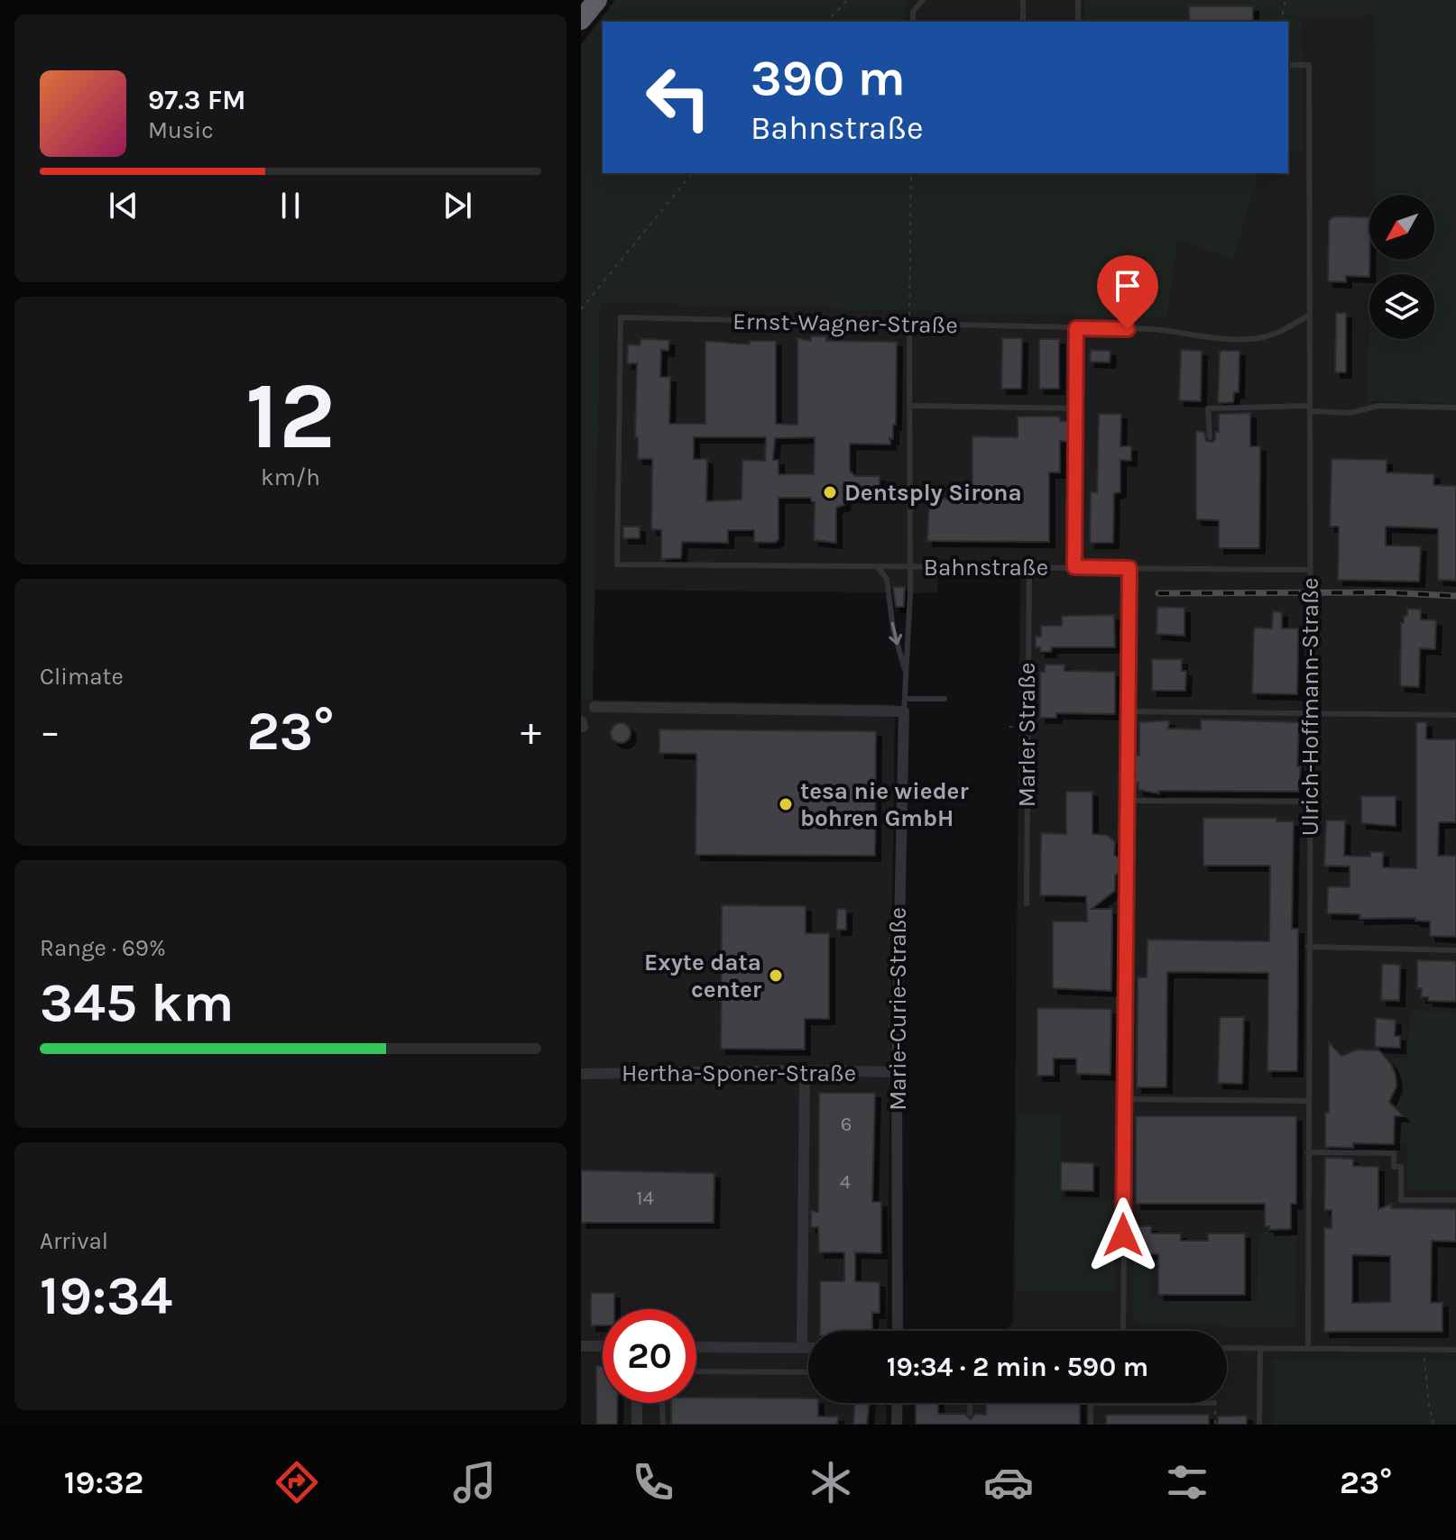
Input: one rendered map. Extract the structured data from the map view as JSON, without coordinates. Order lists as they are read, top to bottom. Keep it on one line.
{"streets":{"street":["Marie-Curie-Straße","Hertha-Sponer-Straße"],"lane":["Ernst-Wagner-Straße","Bahnstraße","Ulrich-Hoffmann-Straße","Marler Straße"]},"crossings":[["Ernst-Wagner-Straße","Bahnstraße"],["Ernst-Wagner-Straße","Ulrich-Hoffmann-Straße"],["Bahnstraße","Ulrich-Hoffmann-Straße"],["Bahnstraße","Marler Straße"],["Bahnstraße","Marie-Curie-Straße"],["Marie-Curie-Straße","Hertha-Sponer-Straße"]],"places":["Dentsply Sirona","tesa nie wieder bohren GmbH","Exyte data center"],"house_numbers":["6","4","14"],"north":"bottom left","page":{"turn":["390 m","Bahnstraße"],"song":["97.3 FM","Music"],"tile":[["12","km/h"],"Climate",["Range · 69%","345 km"],["Arrival","19:34"]],"heat":["−","23°","+"],"limit":"20","trip":"19:34 · 2 min · 590 m","tabs":["19:32","23°"]}}
